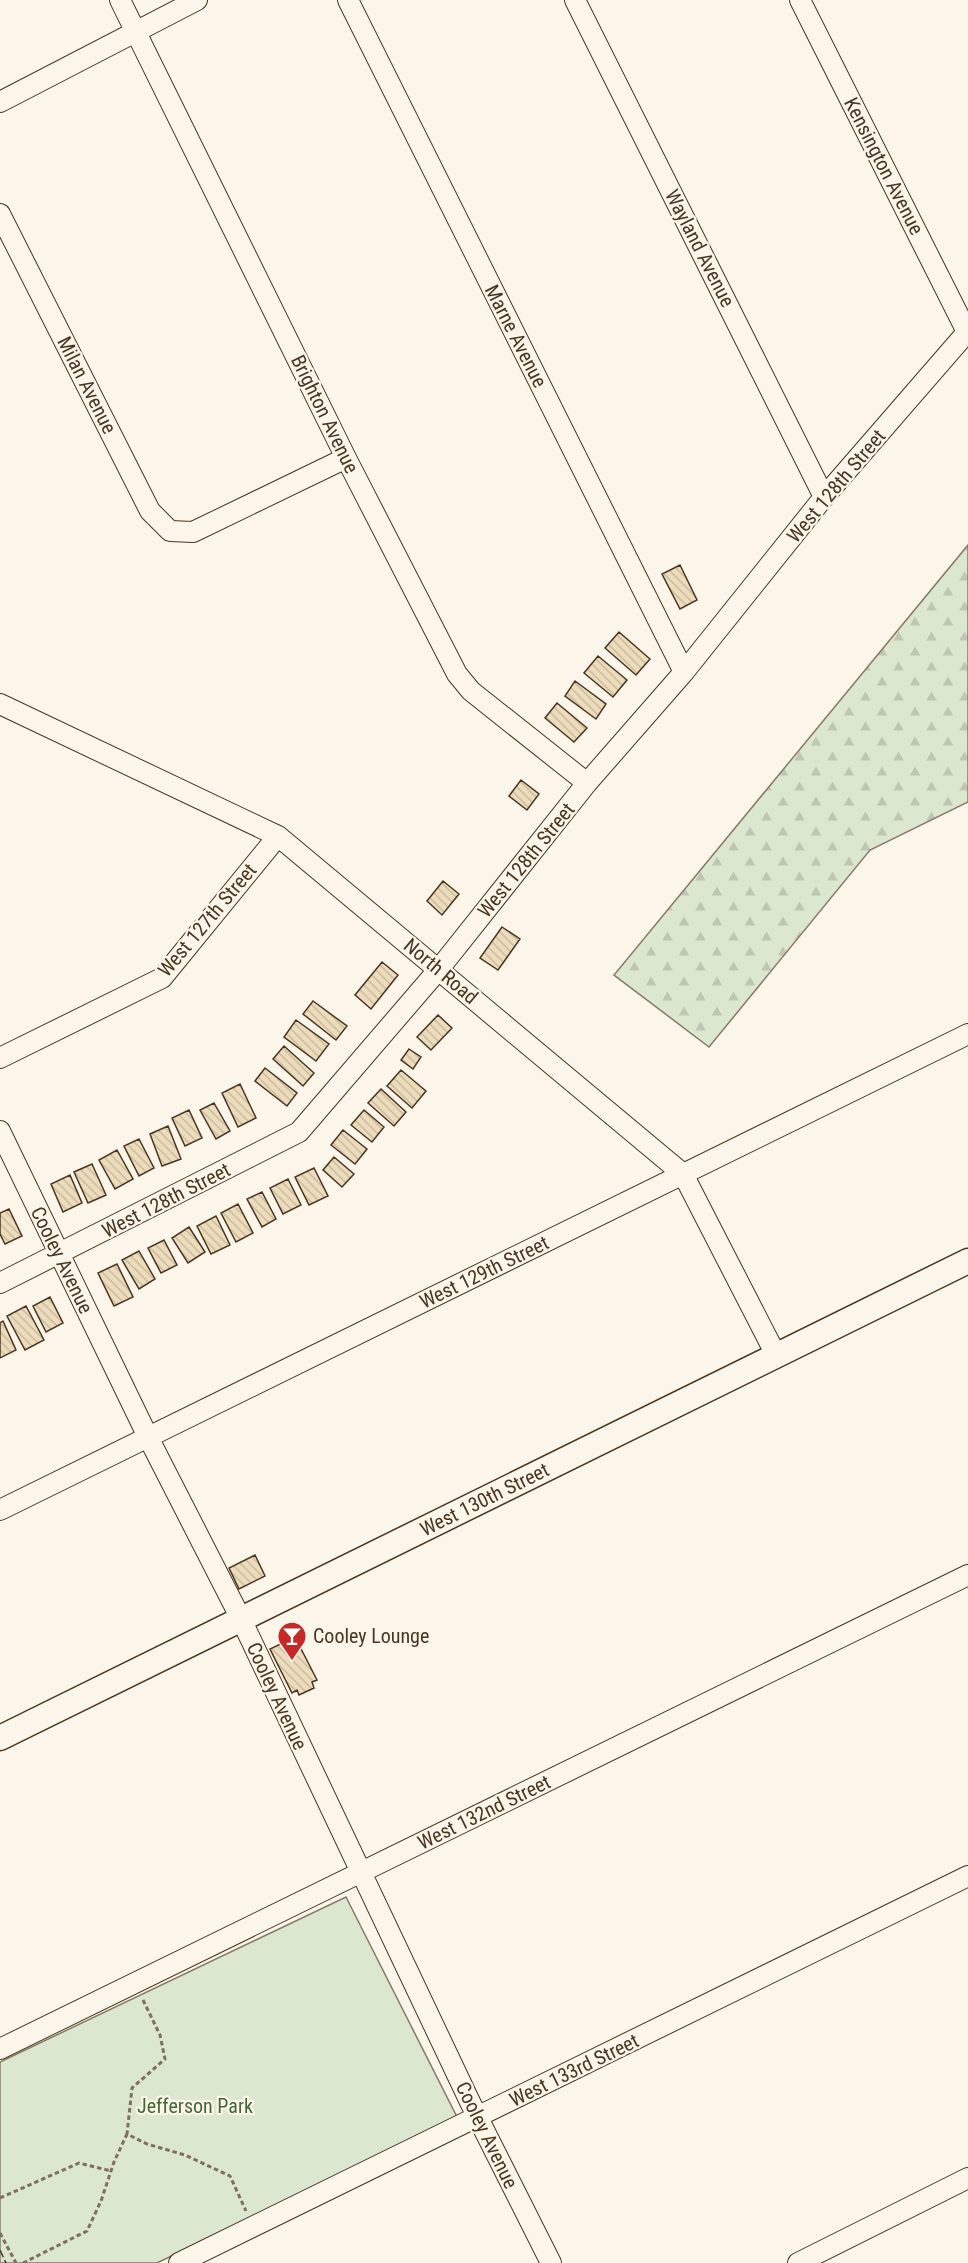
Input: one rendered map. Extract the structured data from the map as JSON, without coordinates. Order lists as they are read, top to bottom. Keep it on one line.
{"streets":{"main road":["West 130th Street"],"street":["Kensington Avenue","Wayland Avenue","Marne Avenue","Milan Avenue","Brighton Avenue","West 128th Street","West 127th Street","North Road","Cooley Avenue","West 129th Street","West 132nd Street","West 133rd Street"]},"crossings":[["Kensington Avenue","West 128th Street"],["Wayland Avenue","West 128th Street"],["Marne Avenue","West 128th Street"],["Milan Avenue","Brighton Avenue"],["Brighton Avenue","West 128th Street"],["West 128th Street","North Road"],["West 128th Street","Cooley Avenue"],["West 127th Street","North Road"],["North Road","West 129th Street"],["North Road","West 130th Street"],["Cooley Avenue","West 129th Street"],["Cooley Avenue","West 130th Street"],["Cooley Avenue","West 132nd Street"],["Cooley Avenue","West 133rd Street"]],"parks":["Jefferson Park"],"places":{"bar":["Cooley Lounge"]}}
